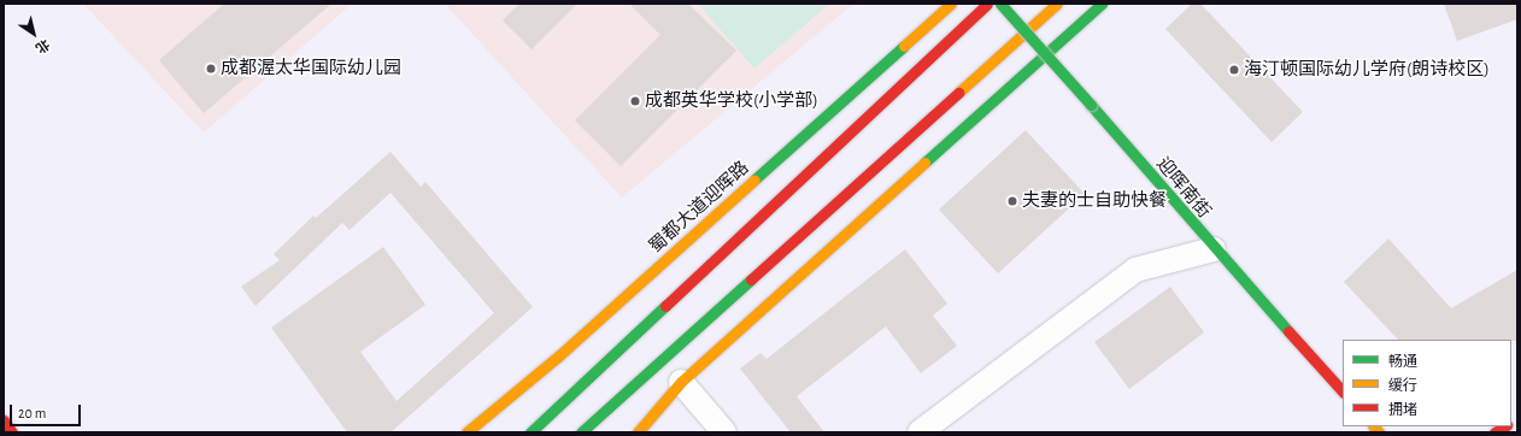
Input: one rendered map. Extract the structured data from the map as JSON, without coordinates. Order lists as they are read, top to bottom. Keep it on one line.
{"streets":{"main road":["迎晖南街","蜀都大道迎晖路"]},"places":["成都渥太华国际幼儿园","海汀顿国际幼儿学府(朗诗校区)","成都英华学校(小学部)","夫妻的士自助快餐"],"legend":["畅通","缓行","拥堵"],"scale_bar":"20 m","north":"bottom right"}
